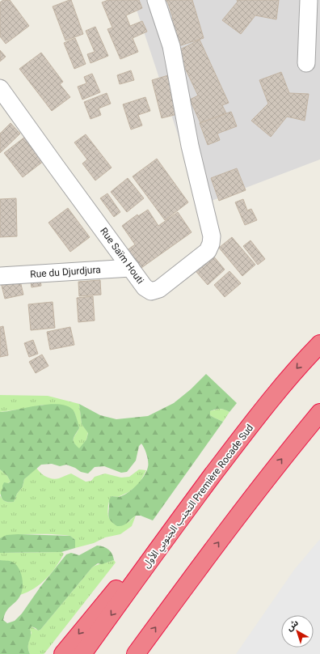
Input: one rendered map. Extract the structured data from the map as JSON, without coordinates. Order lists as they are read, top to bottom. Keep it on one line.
{"streets":{"highway":["التجنب الجنوبي الأول Première Rocade Sud"],"street":["Rue Saïm Houti","Rue du Djurdjura"]},"crossings":[["Rue Saïm Houti","Rue du Djurdjura"]],"north":"top left"}
